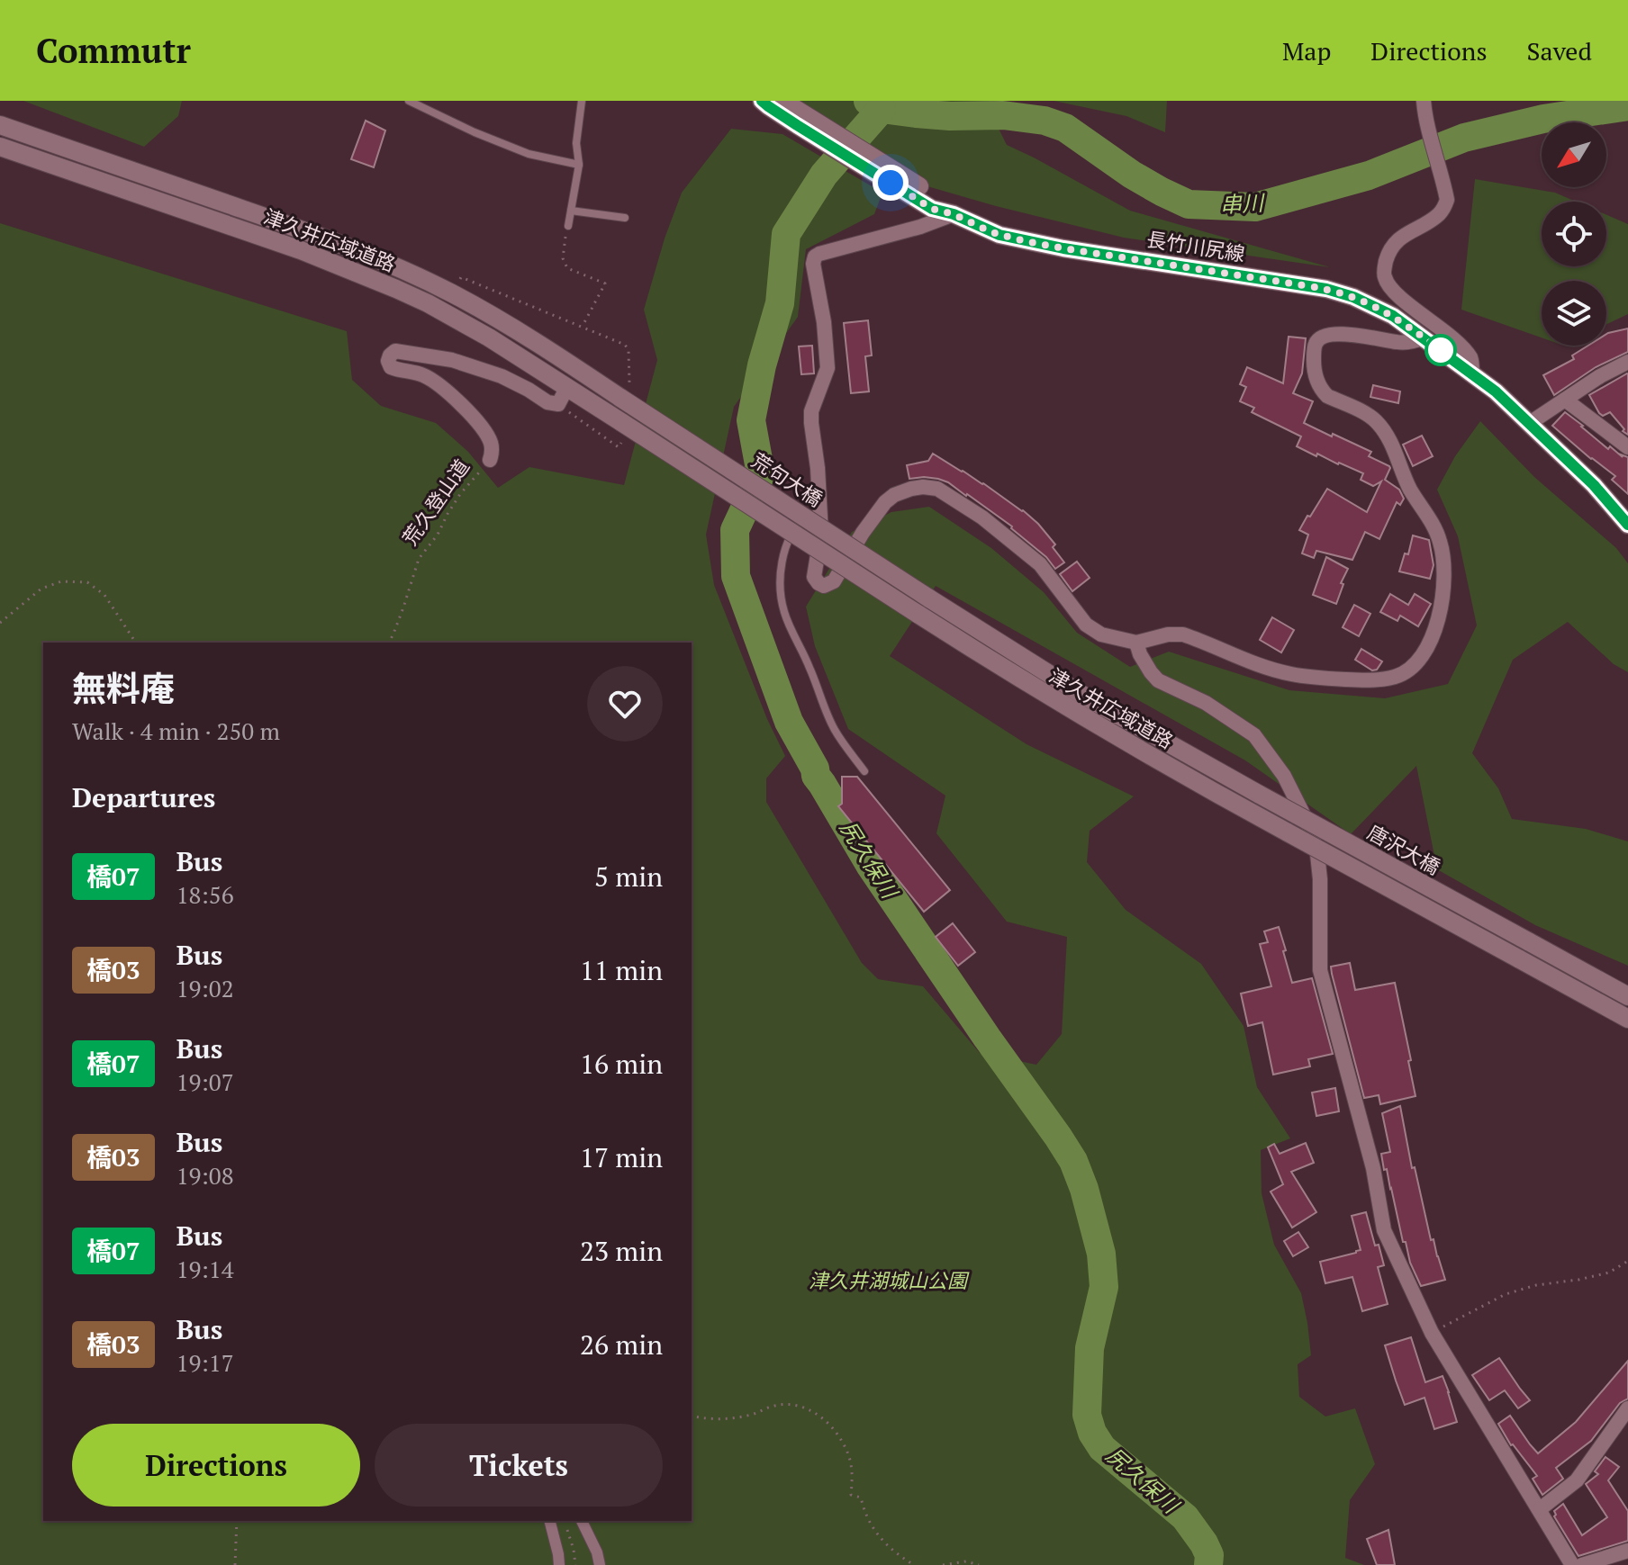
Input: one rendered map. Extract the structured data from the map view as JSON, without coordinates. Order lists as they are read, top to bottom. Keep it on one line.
{"streets":{"main road":["津久井広域道路","長竹川尻線","荒句大橋","唐沢大橋"],"street":["荒久登山道"]},"crossings":[["津久井広域道路","荒句大橋"],["津久井広域道路","唐沢大橋"]],"water":["串川","尻久保川"],"parks":["津久井湖城山公園"],"lines":["bus line 橋07"],"north":"bottom left","page":{"header":"Commutr","nav":["Map","Directions","Saved"],"heading":[["無料庵","Walk · 4 min · 250 m"],"Departures"],"list":[{"mark":"橋07","name":"Bus","note":"18:56","value":"5 min"},{"mark":"橋03","name":"Bus","note":"19:02","value":"11 min"},{"mark":"橋07","name":"Bus","note":"19:07","value":"16 min"},{"mark":"橋03","name":"Bus","note":"19:08","value":"17 min"},{"mark":"橋07","name":"Bus","note":"19:14","value":"23 min"},{"mark":"橋03","name":"Bus","note":"19:17","value":"26 min"}],"buttons":["Directions","Tickets"]}}
